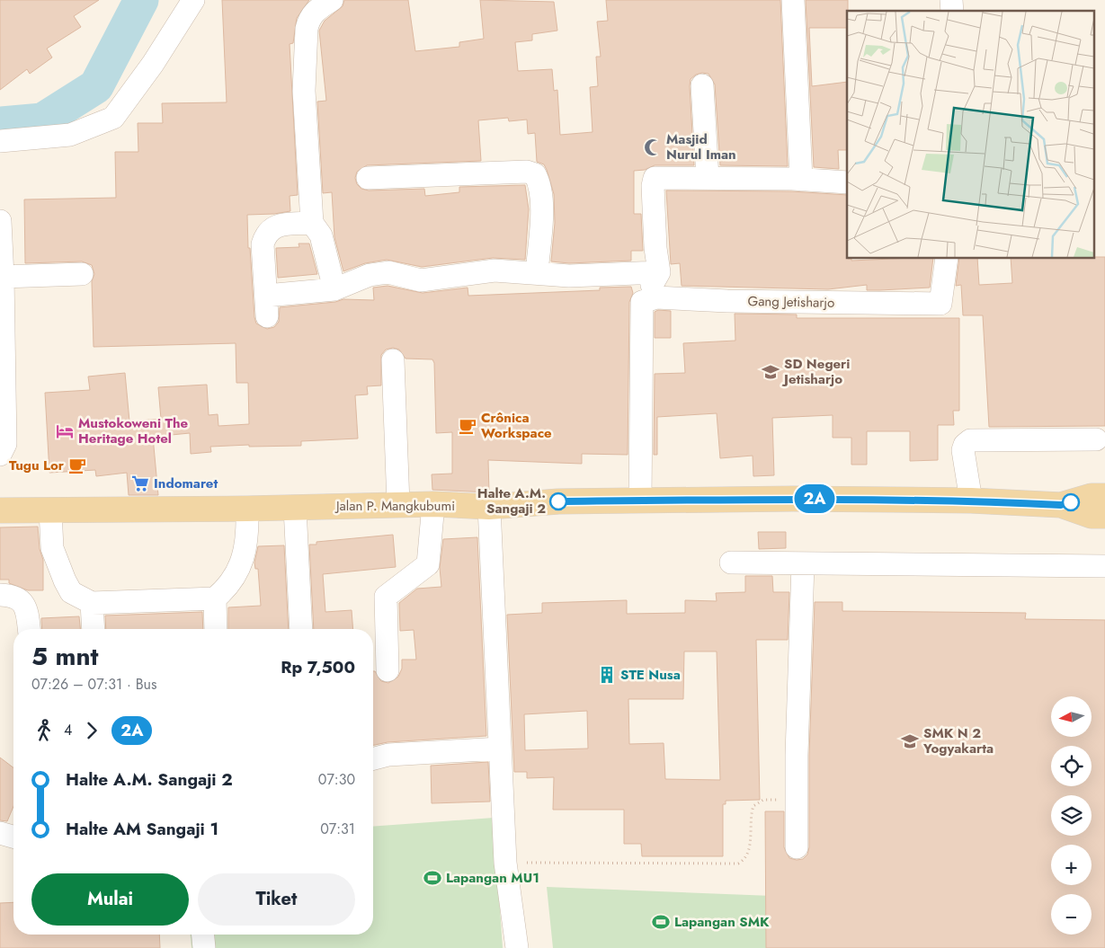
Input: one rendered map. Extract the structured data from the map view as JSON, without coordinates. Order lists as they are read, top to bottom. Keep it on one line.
{"streets":{"main road":["Jalan P. Mangkubumi"],"street":["Gang Jetisharjo"]},"places":{"mosque":["Masjid Nurul Iman"],"school or university":["SD Negeri Jetisharjo","SMK N 2 Yogyakarta"],"cafe":["Crônica Workspace","Tugu Lor"],"hotel":["Mustokoweni The Heritage Hotel"],"supermarket":["Indomaret"],"other":["Halte A.M. Sangaji 2"],"building":["STE Nusa"],"sports":["Lapangan MU1","Lapangan SMK"]},"lines":["bus line 2A"],"north":"left","page":{"on_map":"2A","heading":["5 mnt","07:26 – 07:31 · Bus","Rp 7,500"],"map_buttons":["+","−"],"legs":["4","2A"],"list":[{"name":"Halte A.M. Sangaji 2","value":"07:30"},{"name":"Halte AM Sangaji 1","value":"07:31"}],"buttons":["Mulai","Tiket"]}}
